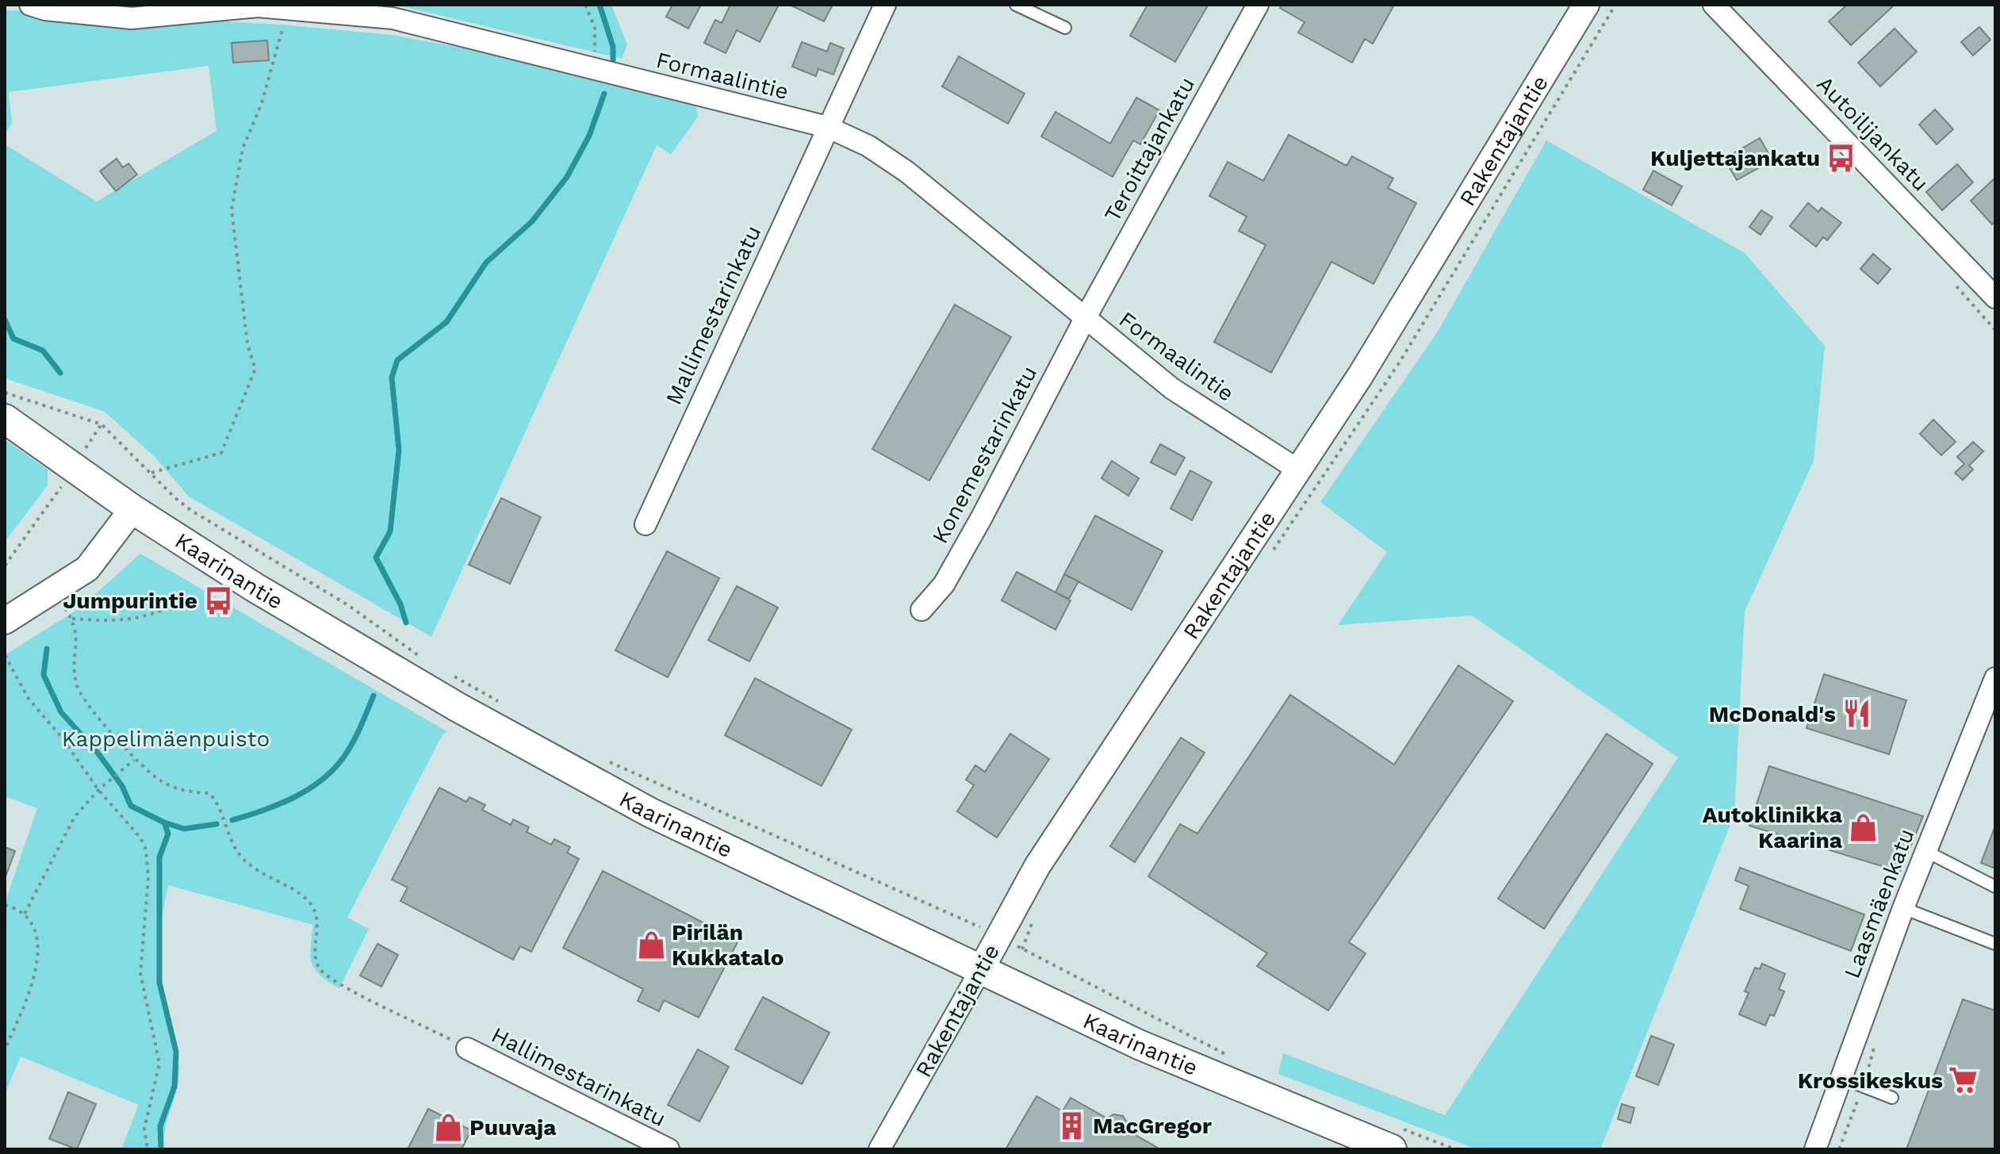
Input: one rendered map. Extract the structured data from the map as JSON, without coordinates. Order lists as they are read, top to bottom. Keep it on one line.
{"streets":{"main road":["Kaarinantie"],"street":["Formaalintie","Autoilijankatu","Rakentajantie","Teroittajankatu","Mallimestarinkatu","Konemestarinkatu","Laasmäenkatu","Hallimestarinkatu"]},"crossings":[["Formaalintie","Rakentajantie"],["Formaalintie","Teroittajankatu"],["Formaalintie","Mallimestarinkatu"],["Formaalintie","Konemestarinkatu"],["Rakentajantie","Kaarinantie"],["Teroittajankatu","Konemestarinkatu"]],"parks":["Kappelimäenpuisto"],"places":{"bus stop":["Kuljettajankatu","Jumpurintie"],"restaurant":["McDonald's"],"shop":["Autoklinikka Kaarina","Pirilän Kukkatalo","Puuvaja"],"supermarket":["Krossikeskus"],"building":["MacGregor"]}}
